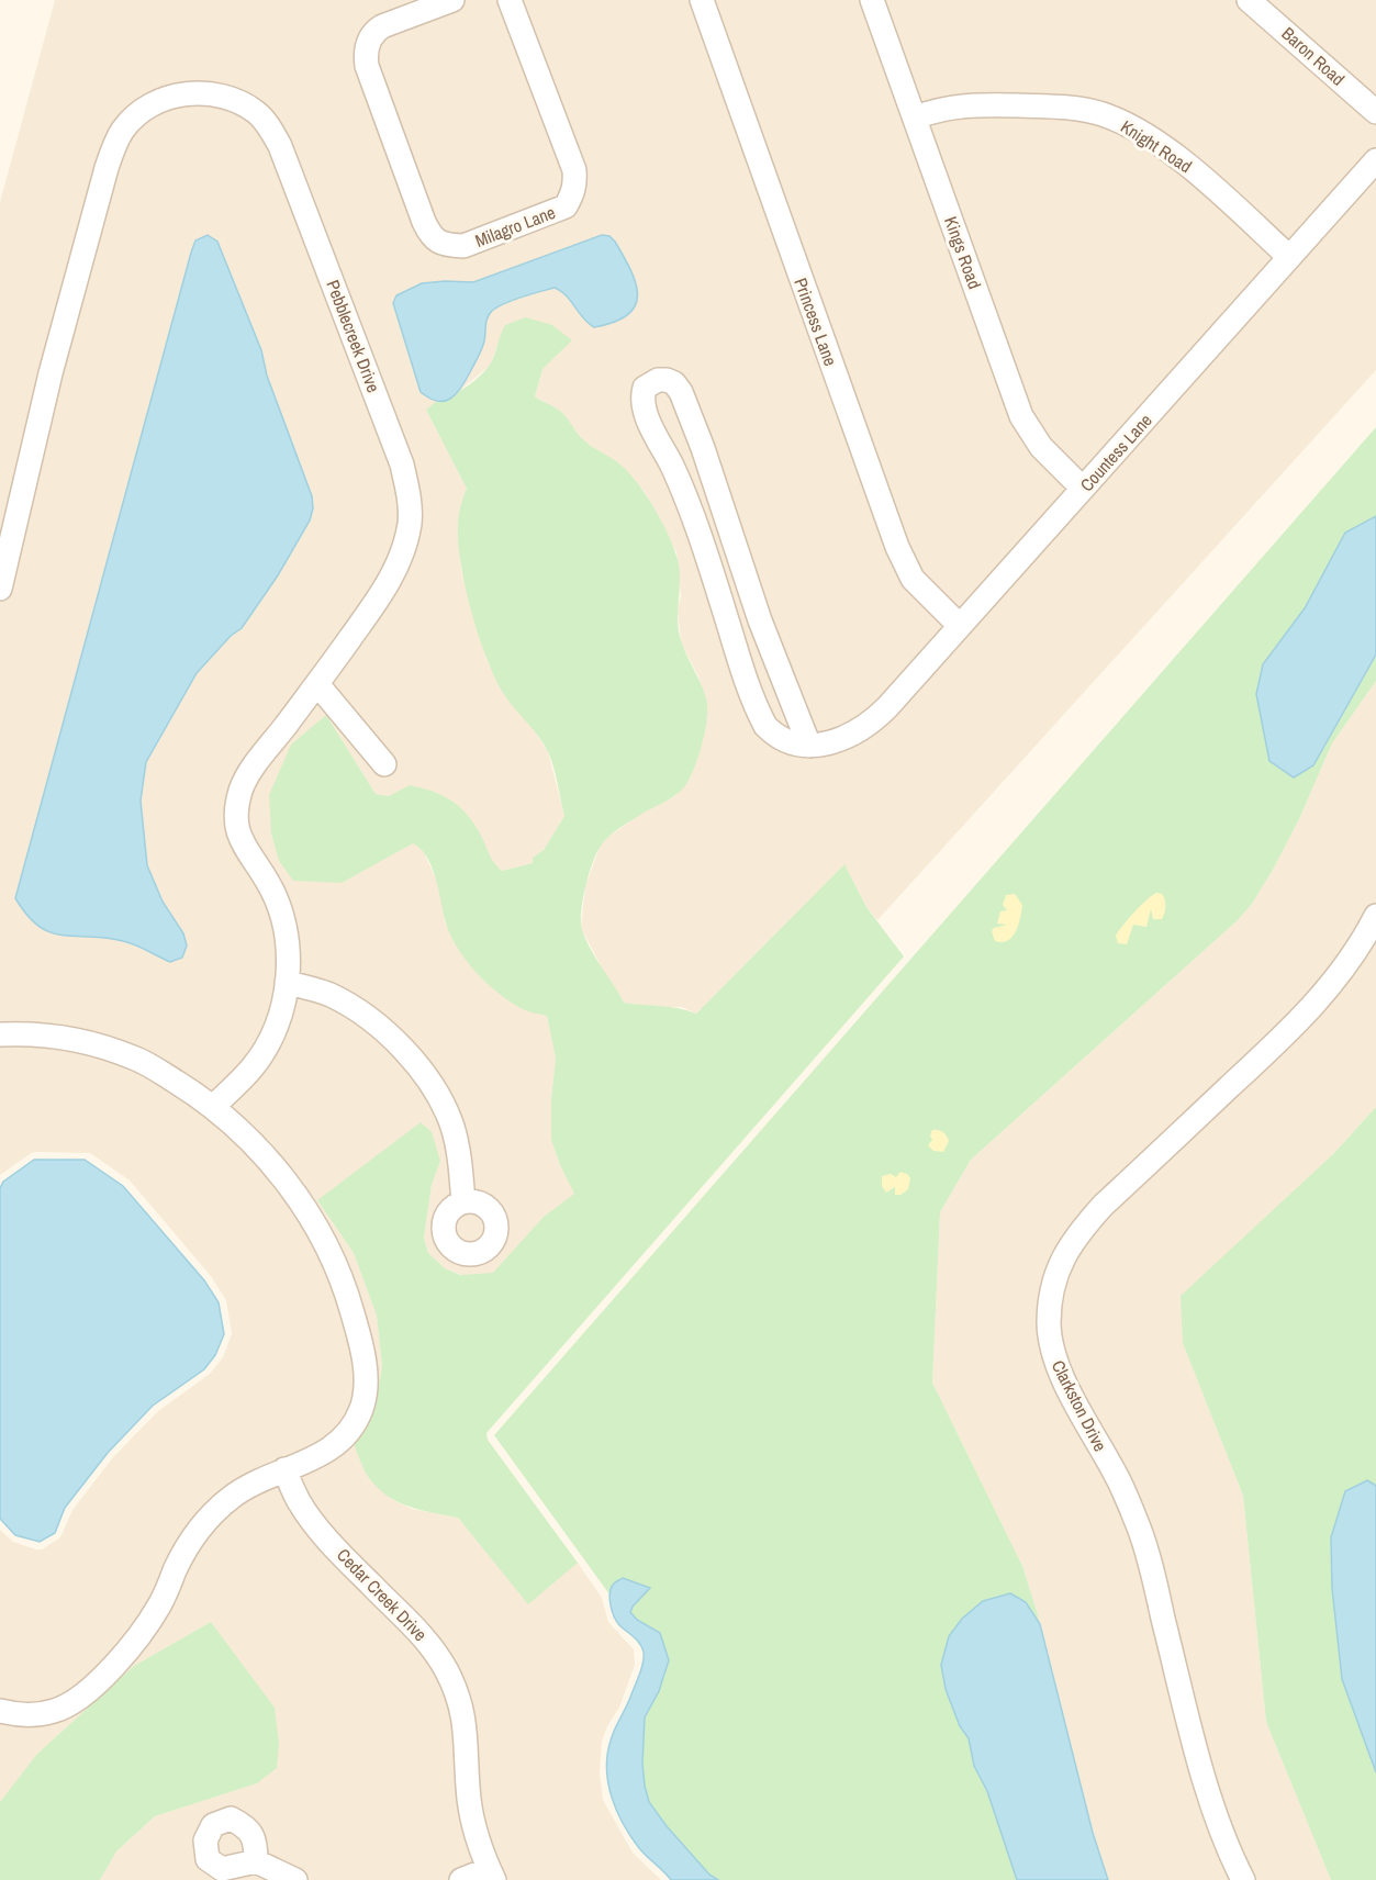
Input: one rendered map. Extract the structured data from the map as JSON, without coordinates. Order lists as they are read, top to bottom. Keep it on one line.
{"streets":{"street":["Baron Road","Knight Road","Milagro Lane","Kings Road","Princess Lane","Pebblecreek Drive","Countess Lane","Clarkston Drive","Cedar Creek Drive"]},"crossings":[["Knight Road","Kings Road"],["Knight Road","Countess Lane"],["Kings Road","Countess Lane"],["Princess Lane","Countess Lane"]]}
